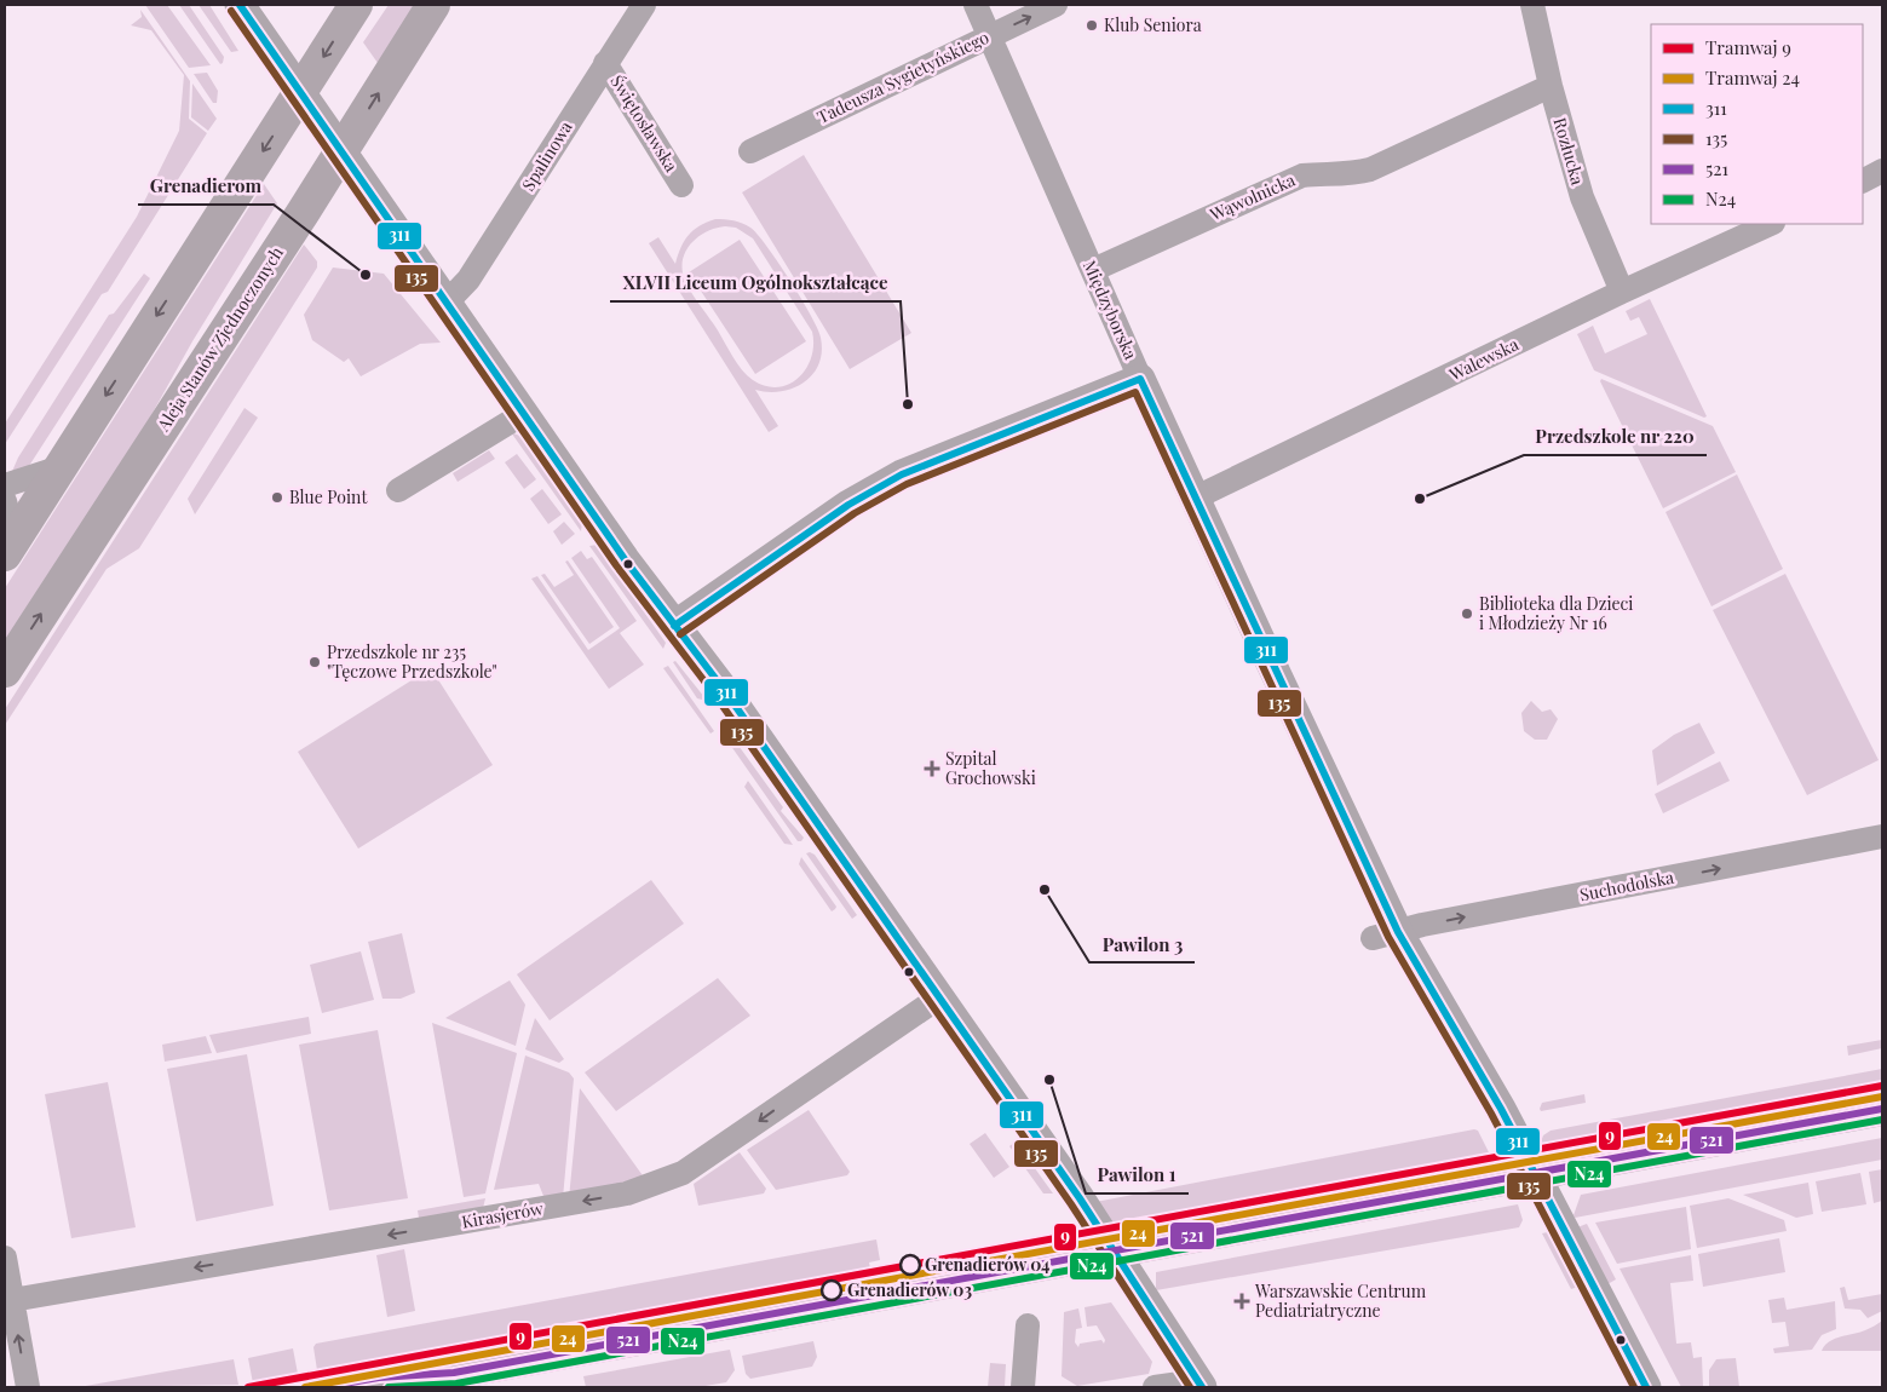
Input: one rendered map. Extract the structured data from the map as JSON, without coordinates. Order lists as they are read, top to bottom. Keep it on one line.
{"streets":{"main road":["Aleja Stanów Zjednoczonych"],"street":["Tadeusza Sygietyńskiego","Świętosławska","Rozłucka","Spalinowa","Wąwolnicka","Międzyborska","Walewska","Suchodolska","Kirasjerów"]},"crossings":[["Tadeusza Sygietyńskiego","Międzyborska"],["Świętosławska","Spalinowa"],["Rozłucka","Wąwolnicka"],["Rozłucka","Walewska"],["Wąwolnicka","Międzyborska"],["Międzyborska","Walewska"],["Międzyborska","Suchodolska"]],"one_way":["Suchodolska","Kirasjerów"],"places":{"other":["Klub Seniora","Grenadierom","XLVII Liceum Ogólnokształcące","Blue Point","Przedszkole nr 220","Biblioteka dla Dzieci i Młodzieży Nr 16","Przedszkole nr 235 \"Tęczowe Przedszkole\"","Pawilon 3","Pawilon 1","Grenadierów 04","Grenadierów 03"],"health":["Szpital Grochowski","Warszawskie Centrum Pediatriatryczne"]},"lines":["transit line 311","transit line 135","tram line 9","tram line 24","transit line 521","transit line N24"],"legend":["Tramwaj 9","Tramwaj 24","311","135","521","N24"]}
